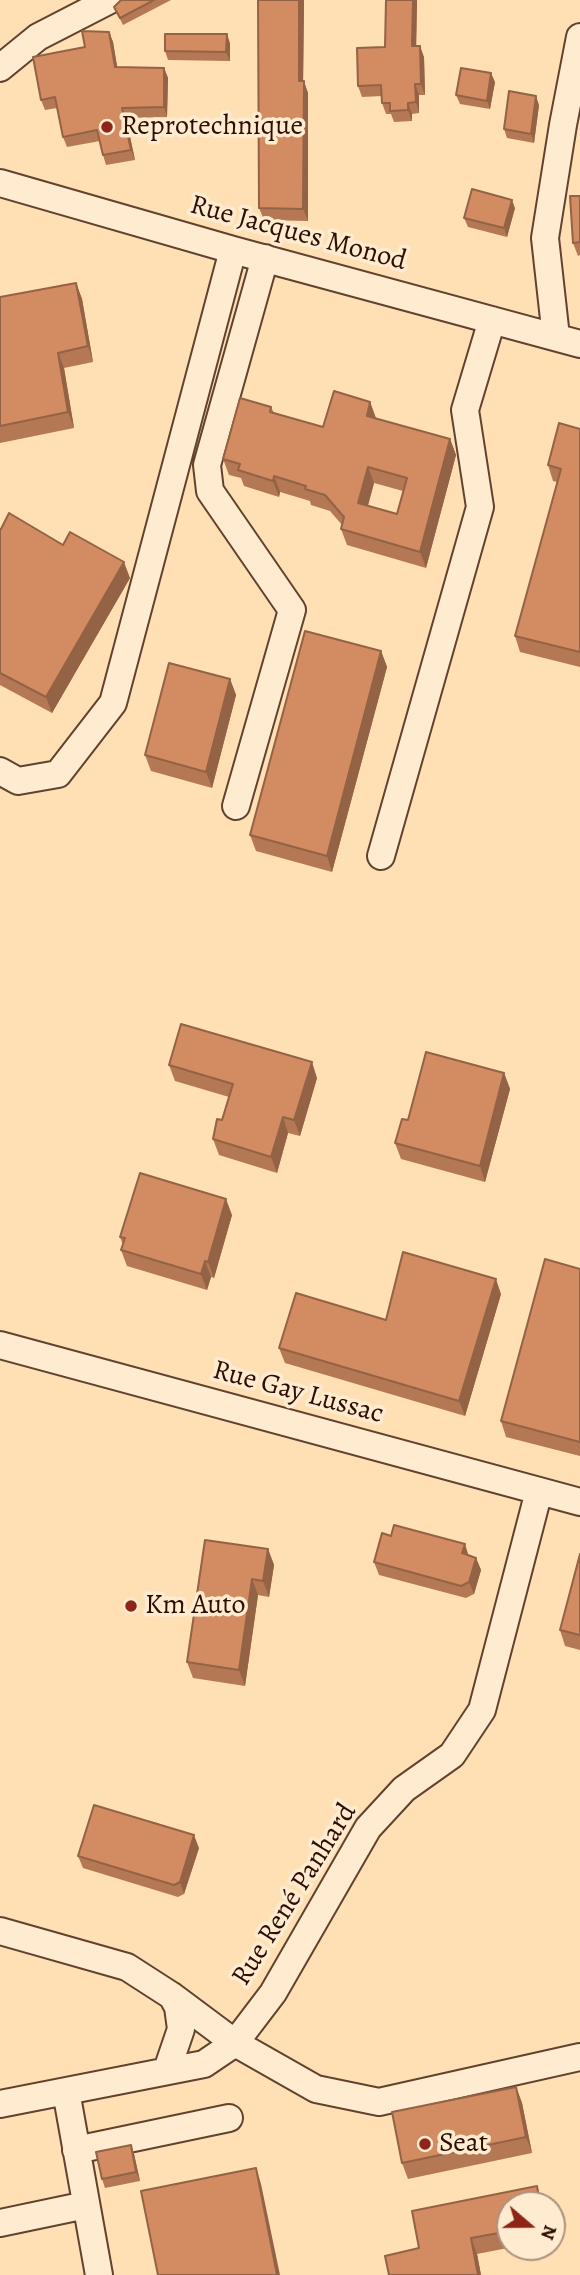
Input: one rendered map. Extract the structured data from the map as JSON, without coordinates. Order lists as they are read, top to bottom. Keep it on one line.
{"streets":{"street":["Rue Jacques Monod","Rue Gay Lussac","Rue René Panhard"]},"crossings":[["Rue Gay Lussac","Rue René Panhard"]],"places":["Reprotechnique","Km Auto","Seat"],"north":"right"}
